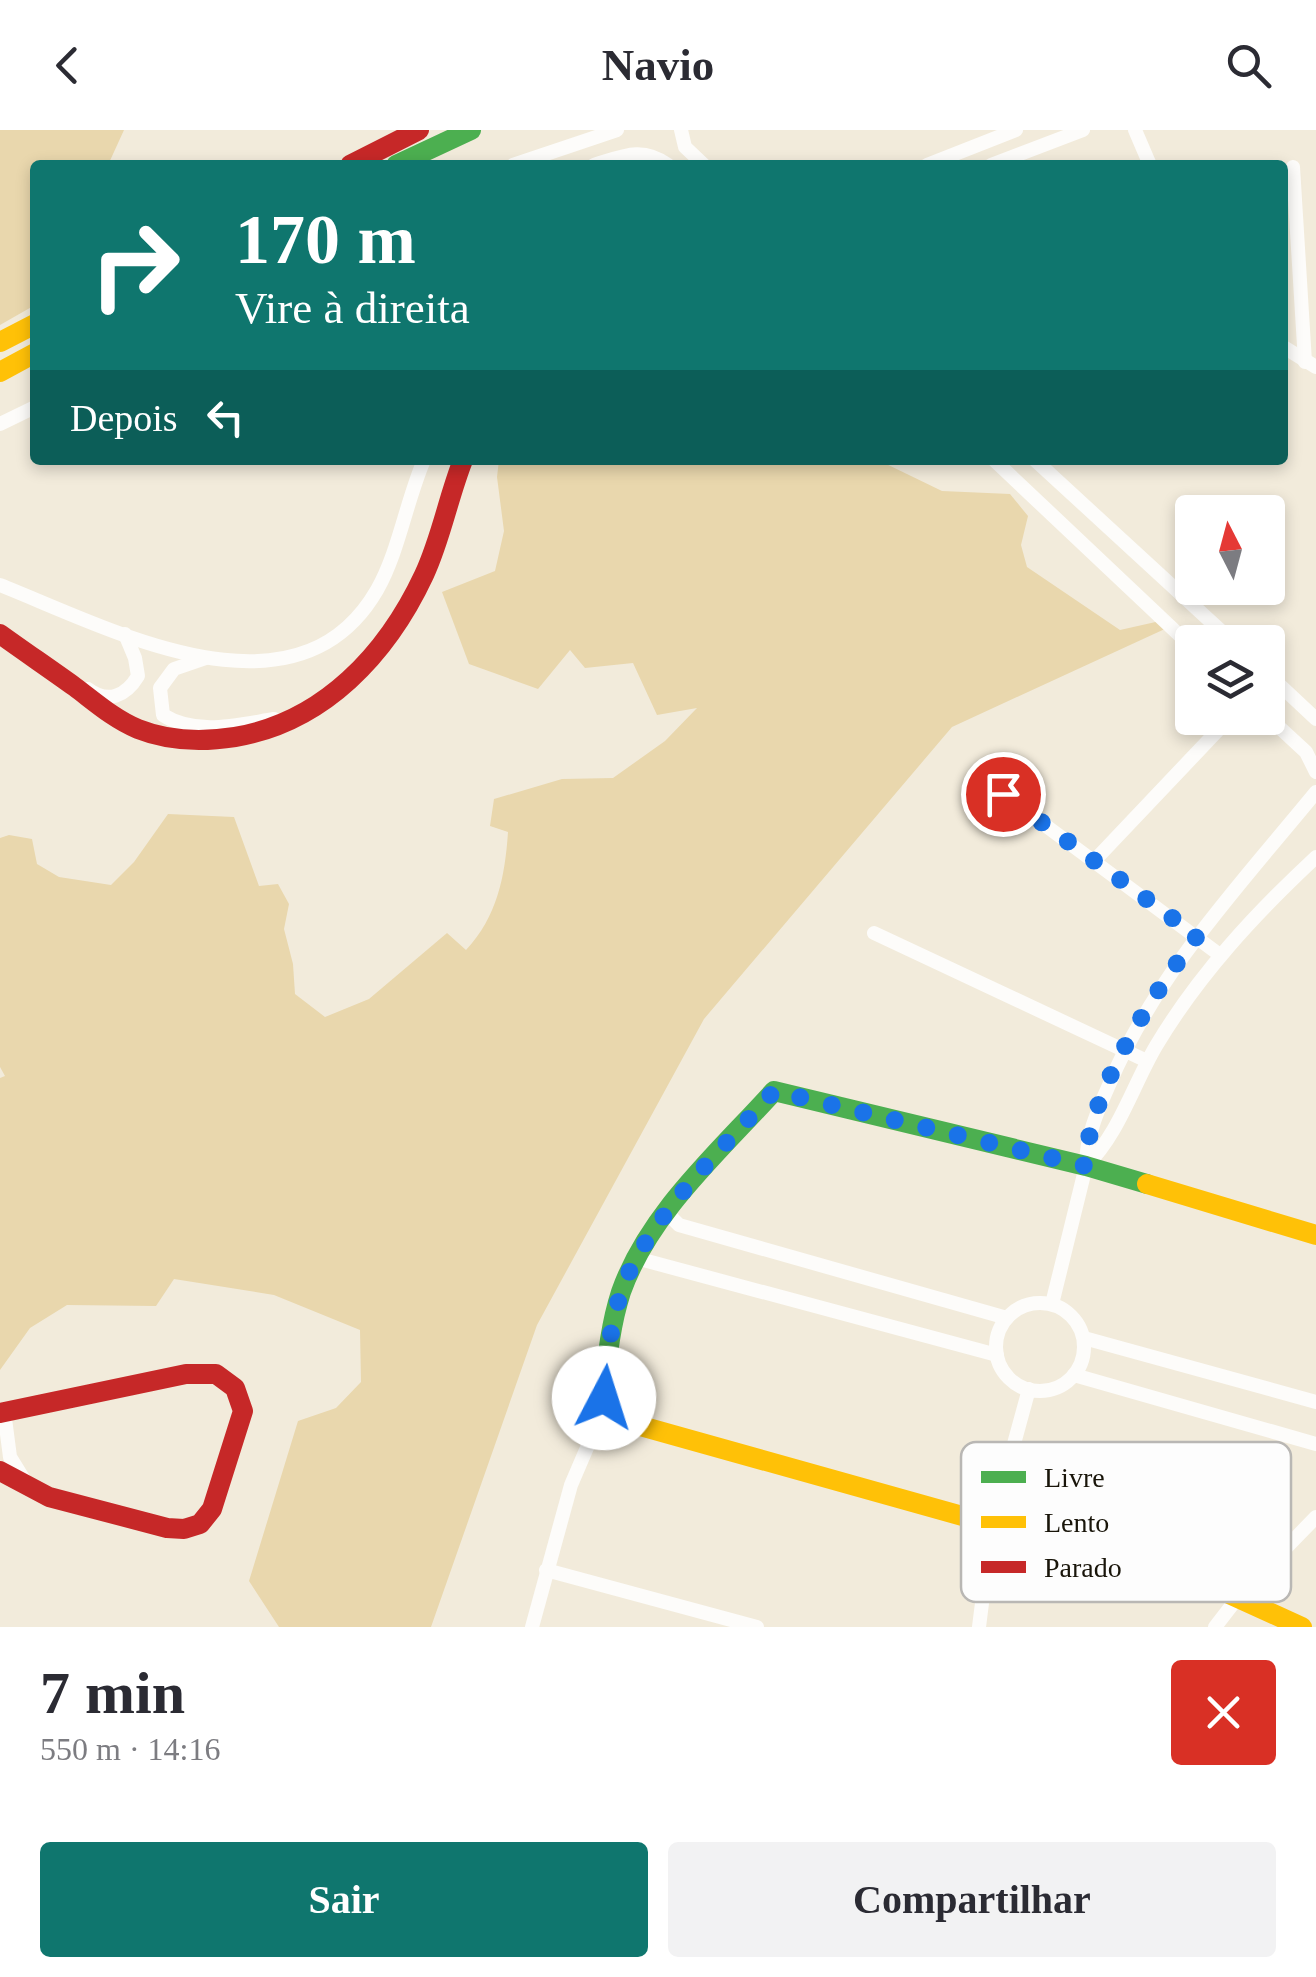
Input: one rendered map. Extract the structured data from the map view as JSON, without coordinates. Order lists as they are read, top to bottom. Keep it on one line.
{"legend":["Livre","Lento","Parado"],"north":"top","page":{"header":"Navio","turn":["170 m","Vire à direita"],"then":"Depois","heading":["7 min","550 m · 14:16"],"buttons":["Sair","Compartilhar"]}}
